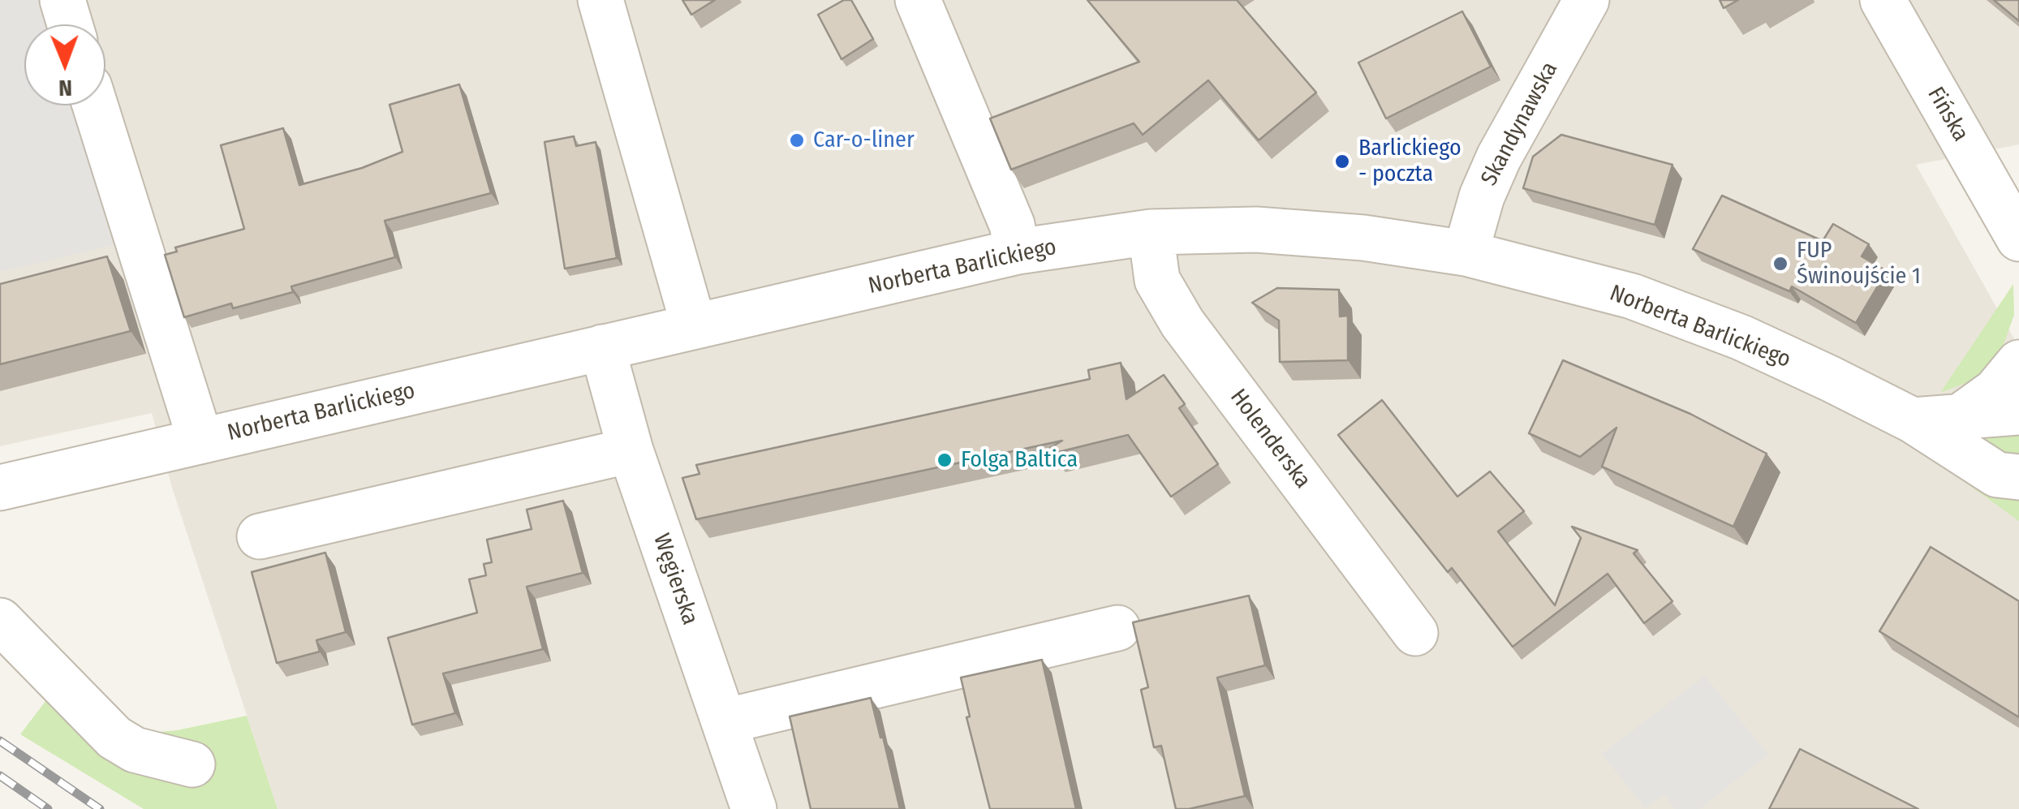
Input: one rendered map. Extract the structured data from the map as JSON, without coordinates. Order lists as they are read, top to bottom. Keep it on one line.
{"streets":{"street":["Fińska","Skandynawska","Norberta Barlickiego","Holenderska","Węgierska"]},"crossings":[["Skandynawska","Norberta Barlickiego"],["Norberta Barlickiego","Holenderska"],["Norberta Barlickiego","Węgierska"]],"places":["Car-o-liner","Barlickiego - poczta","FUP Świnoujście 1","Folga Baltica"],"north":"bottom"}
